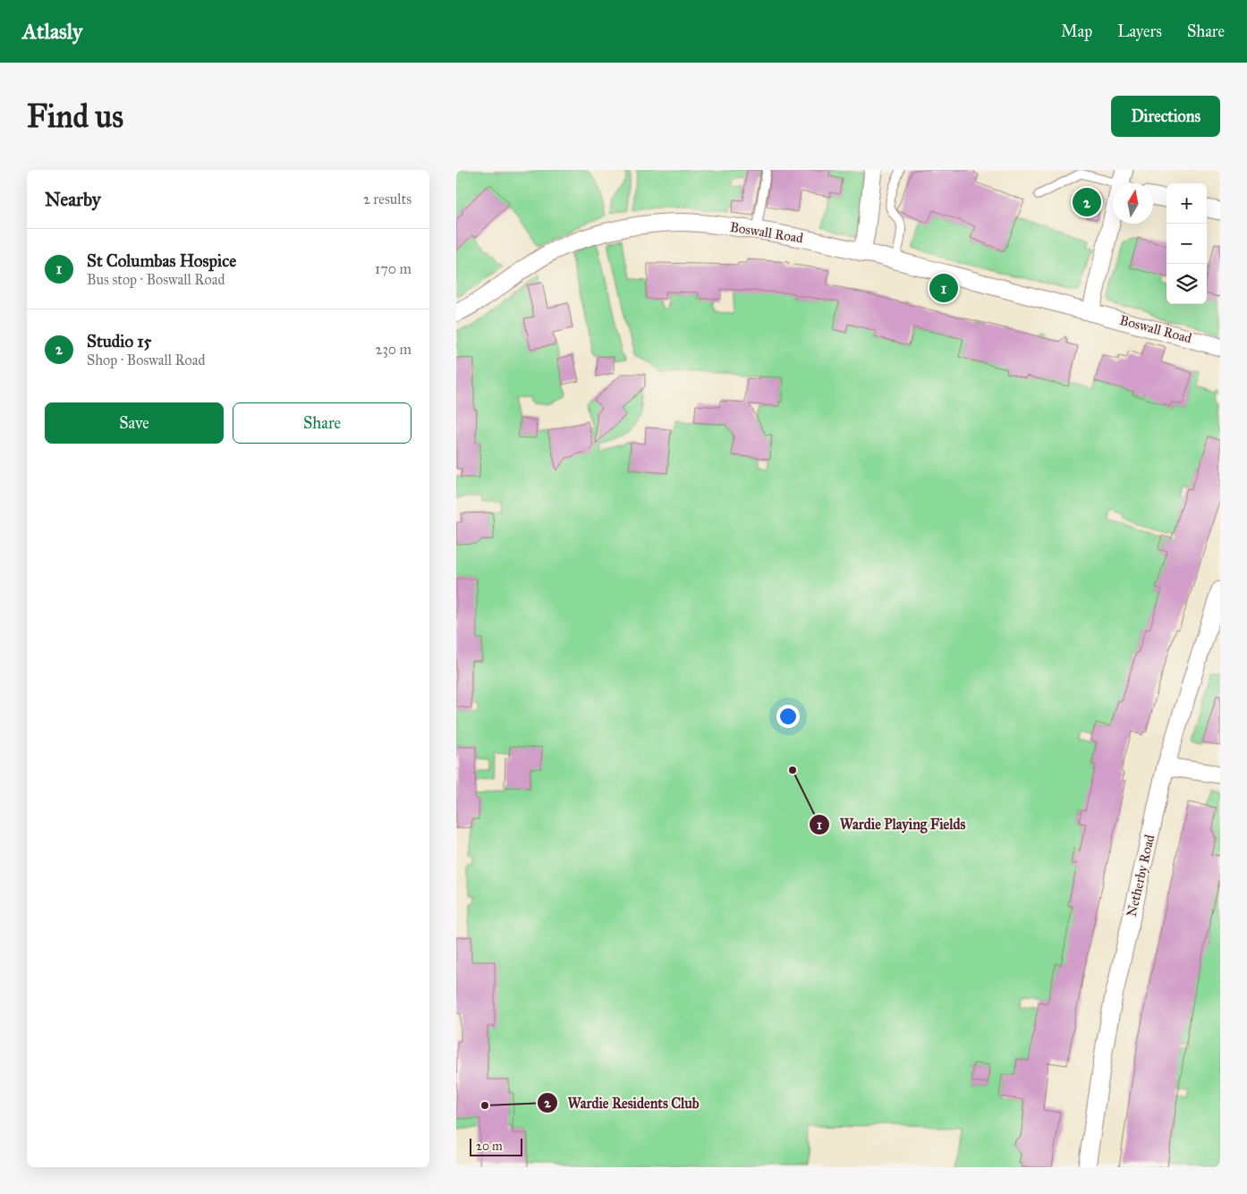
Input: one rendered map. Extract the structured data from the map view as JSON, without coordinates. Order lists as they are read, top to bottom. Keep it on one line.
{"streets":{"street":["Boswall Road","Netherby Road"]},"places":["Wardie Playing Fields","Wardie Residents Club"],"scale_bar":"20 m","north":"top","page":{"header":"Atlasly","nav":["Map","Layers","Share"],"buttons":["Directions",["Save","Share"]],"title":"Find us","heading":["Nearby","2 results"],"map_buttons":["+","−"],"pins":["2","1"],"list":[{"mark":"1","name":"St Columbas Hospice","note":"Bus stop · Boswall Road","value":"170 m"},{"mark":"2","name":"Studio 15","note":"Shop · Boswall Road","value":"230 m"}],"scale":"20 m"}}
